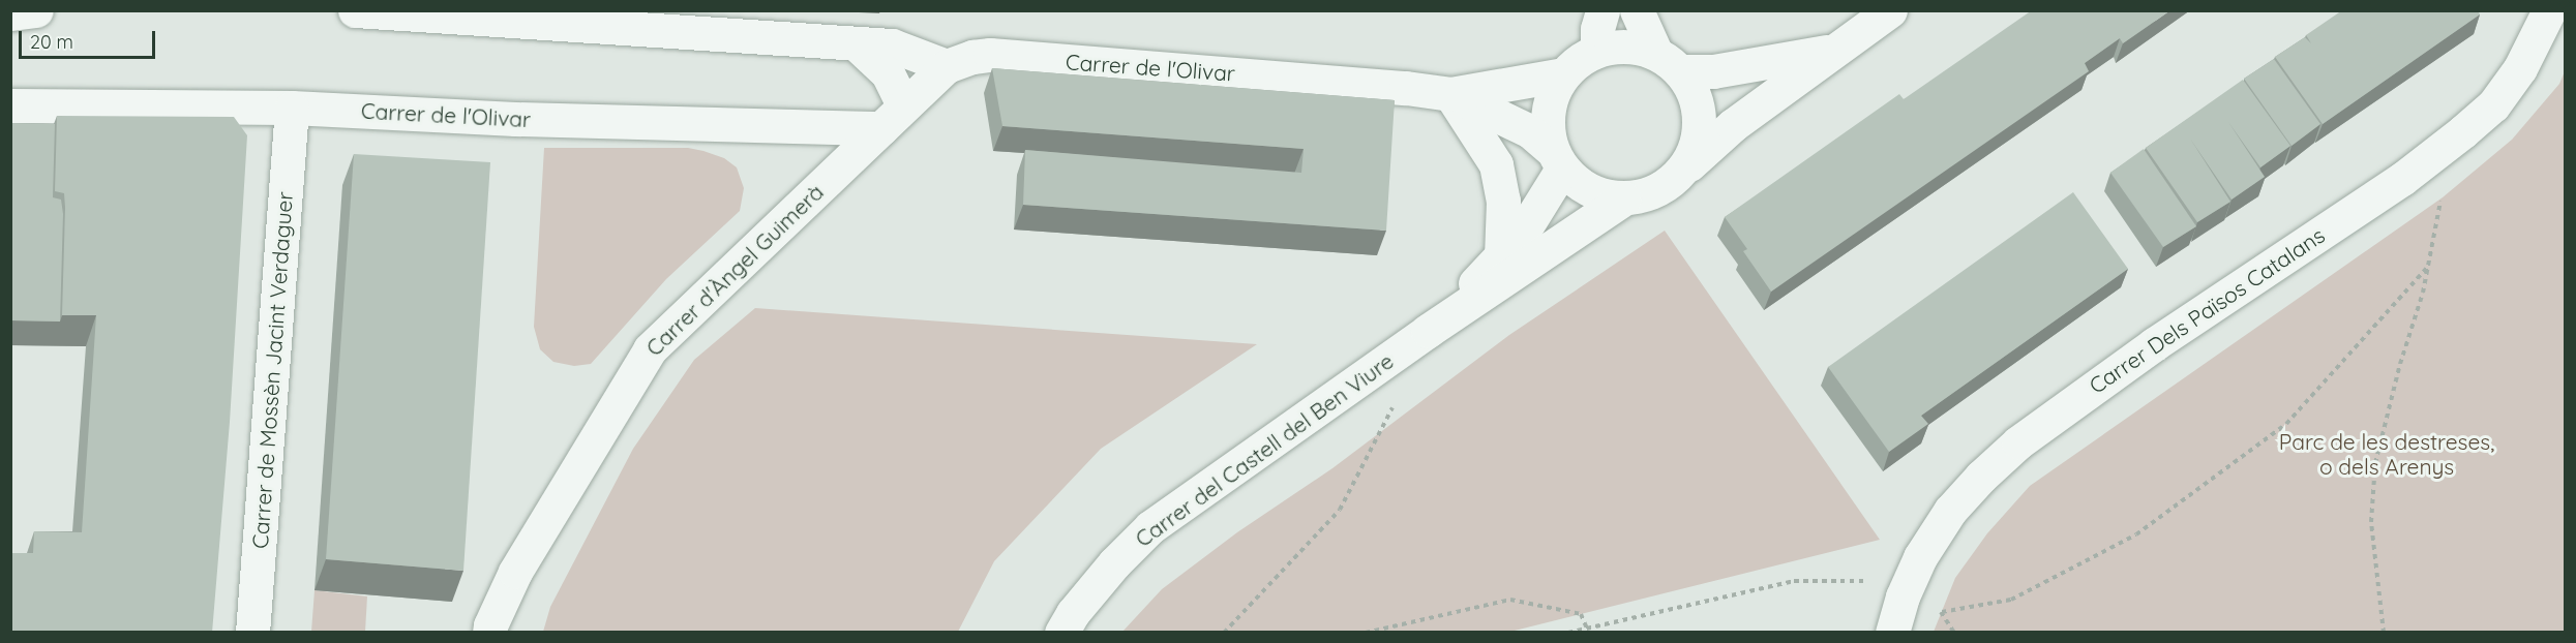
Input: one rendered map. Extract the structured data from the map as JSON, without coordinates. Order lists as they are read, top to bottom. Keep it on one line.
{"streets":{"street":["Carrer de l'Olivar","Carrer d'Àngel Guimerà","Carrer Dels Països Catalans","Carrer de Mossèn Jacint Verdaguer","Carrer del Castell del Ben Viure"]},"crossings":[["Carrer de l'Olivar","Carrer d'Àngel Guimerà"],["Carrer de l'Olivar","Carrer de Mossèn Jacint Verdaguer"],["Carrer de l'Olivar","Carrer del Castell del Ben Viure"]],"parks":["Parc de les destreses, o dels Arenys"],"scale_bar":"20 m"}
